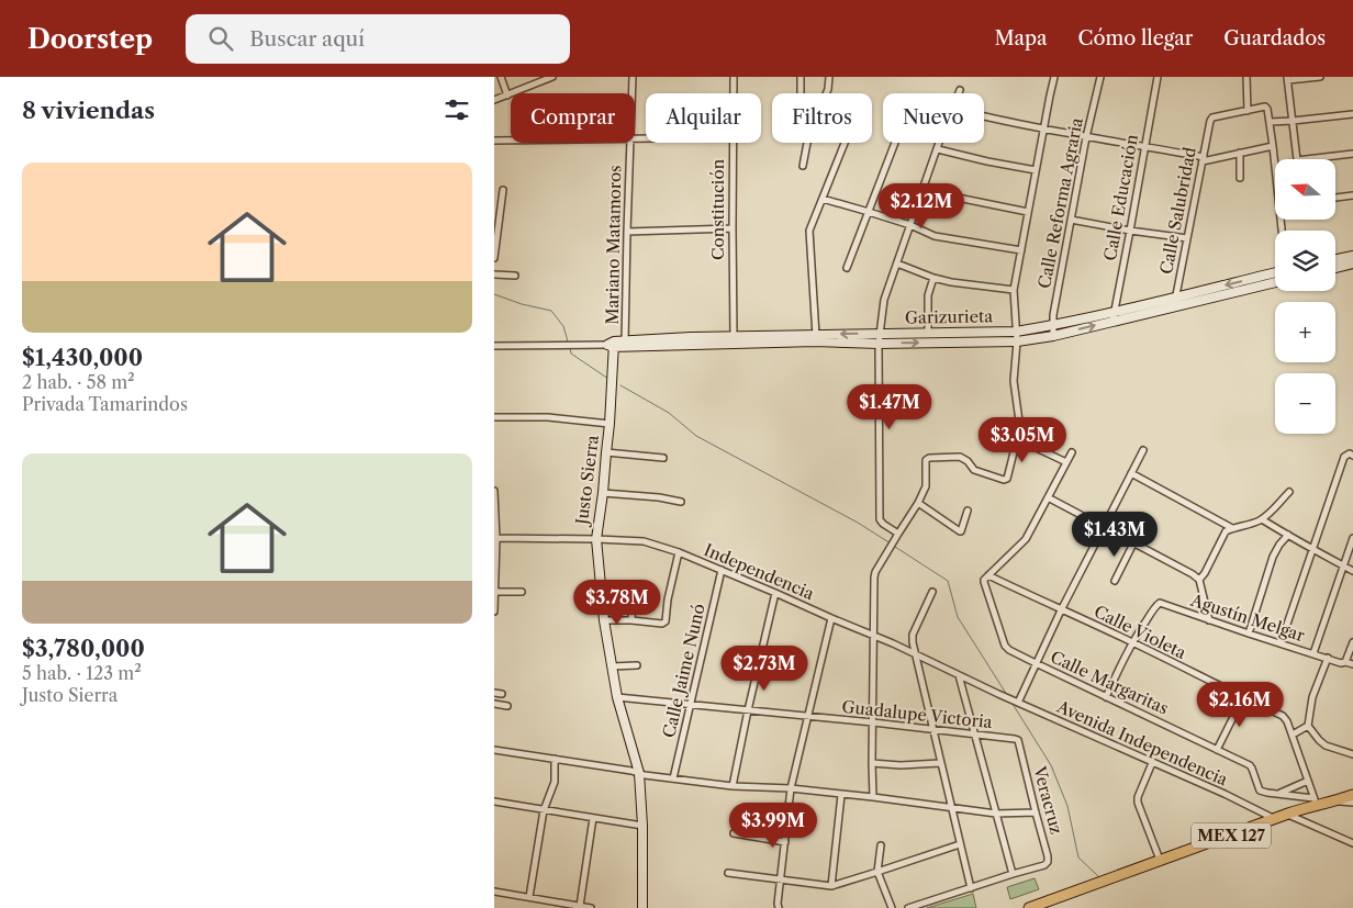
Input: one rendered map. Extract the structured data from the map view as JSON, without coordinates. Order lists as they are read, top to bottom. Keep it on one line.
{"streets":{"main road":["Garizurieta","Justo Sierra","MEX 127"],"street":["Calle Educación","Calle Reforma Agraria","Constitución","Calle Salubridad","Mariano Matamoros","Independencia","Agustín Melgar","Calle Violeta","Calle Jaime Nunó","Calle Margaritas","Guadalupe Victoria","Avenida Independencia","Veracruz"]},"crossings":[["Calle Educación","Garizurieta"],["Calle Reforma Agraria","Garizurieta"],["Constitución","Garizurieta"],["Calle Salubridad","Garizurieta"],["Mariano Matamoros","Garizurieta"],["Garizurieta","Justo Sierra"],["Justo Sierra","Independencia"],["Justo Sierra","Guadalupe Victoria"],["Independencia","Calle Jaime Nunó"],["Independencia","Avenida Independencia"],["Agustín Melgar","Calle Violeta"],["Calle Violeta","Calle Margaritas"],["Calle Violeta","MEX 127"],["Calle Jaime Nunó","Guadalupe Victoria"],["Calle Margaritas","MEX 127"],["Guadalupe Victoria","Veracruz"],["Avenida Independencia","MEX 127"]],"north":"left","page":{"header":"Doorstep","search":"Buscar aquí","nav":["Mapa","Cómo llegar","Guardados"],"heading":"8 viviendas","chip":["Comprar","Alquilar","Filtros","Nuevo"],"list":[{"name":"$1,430,000","note":"2 hab. · 58 m² · Privada Tamarindos"},{"name":"$3,780,000","note":"5 hab. · 123 m² · Justo Sierra"}],"map_buttons":["+","−"],"price":["$2.12M","$1.47M","$3.05M","$1.43M","$3.78M","$2.73M","$2.16M","$3.99M"]}}
